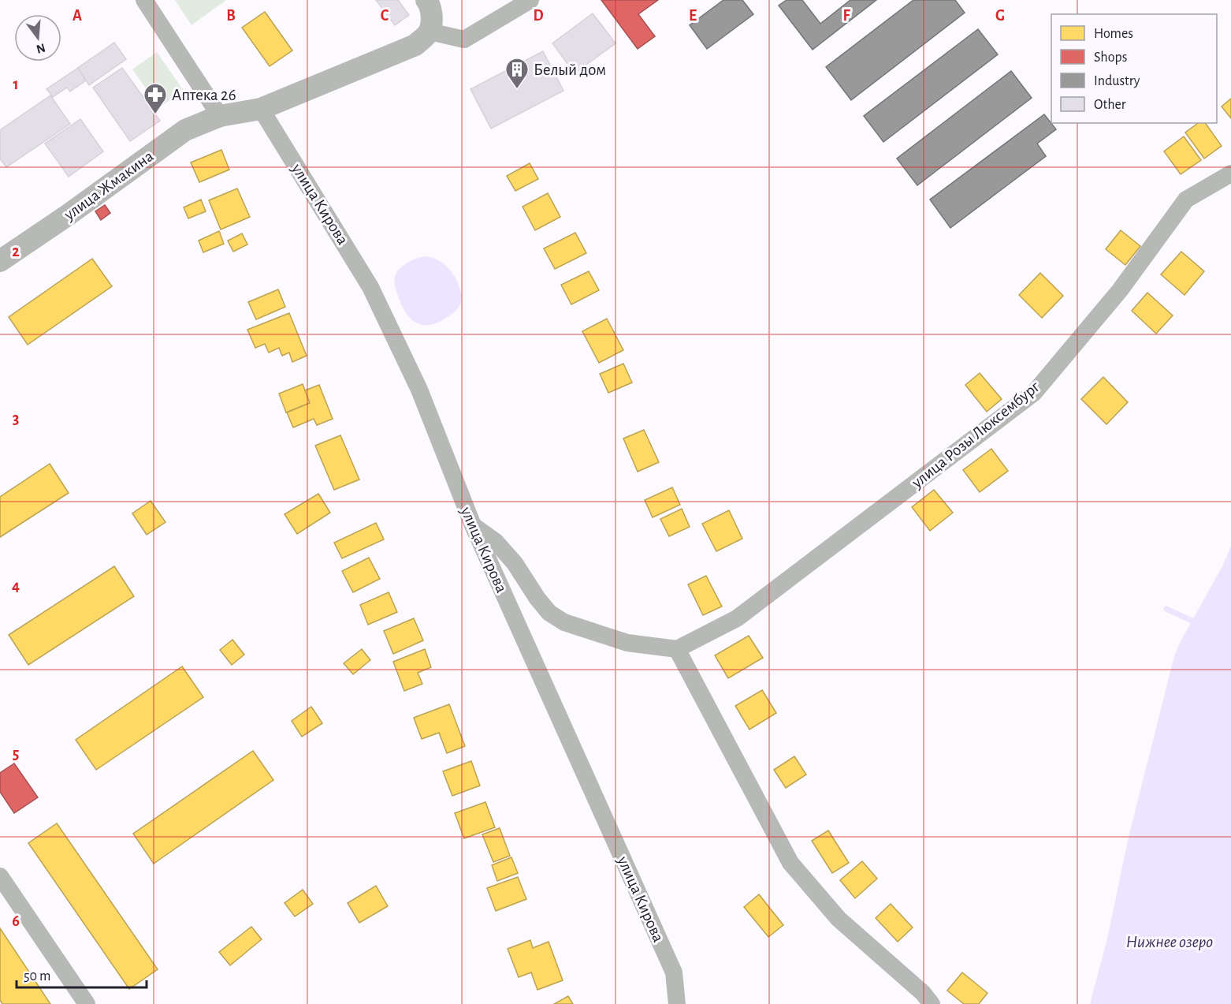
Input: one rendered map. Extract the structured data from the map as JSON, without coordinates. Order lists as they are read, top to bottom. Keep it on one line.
{"streets":{"street":["улица Жмакина","улица Кирова","улица Розы Люксембург"]},"water":["Нижнее озеро"],"places":{"building":["Белый дом"],"pharmacy":["Аптека 26"]},"legend":["Homes","Shops","Industry","Other"],"scale_bar":"50 m","north":"bottom","grid":{"columns":["A","B","C","D","E","F","G"],"rows":["1","2","3","4","5","6"]}}
